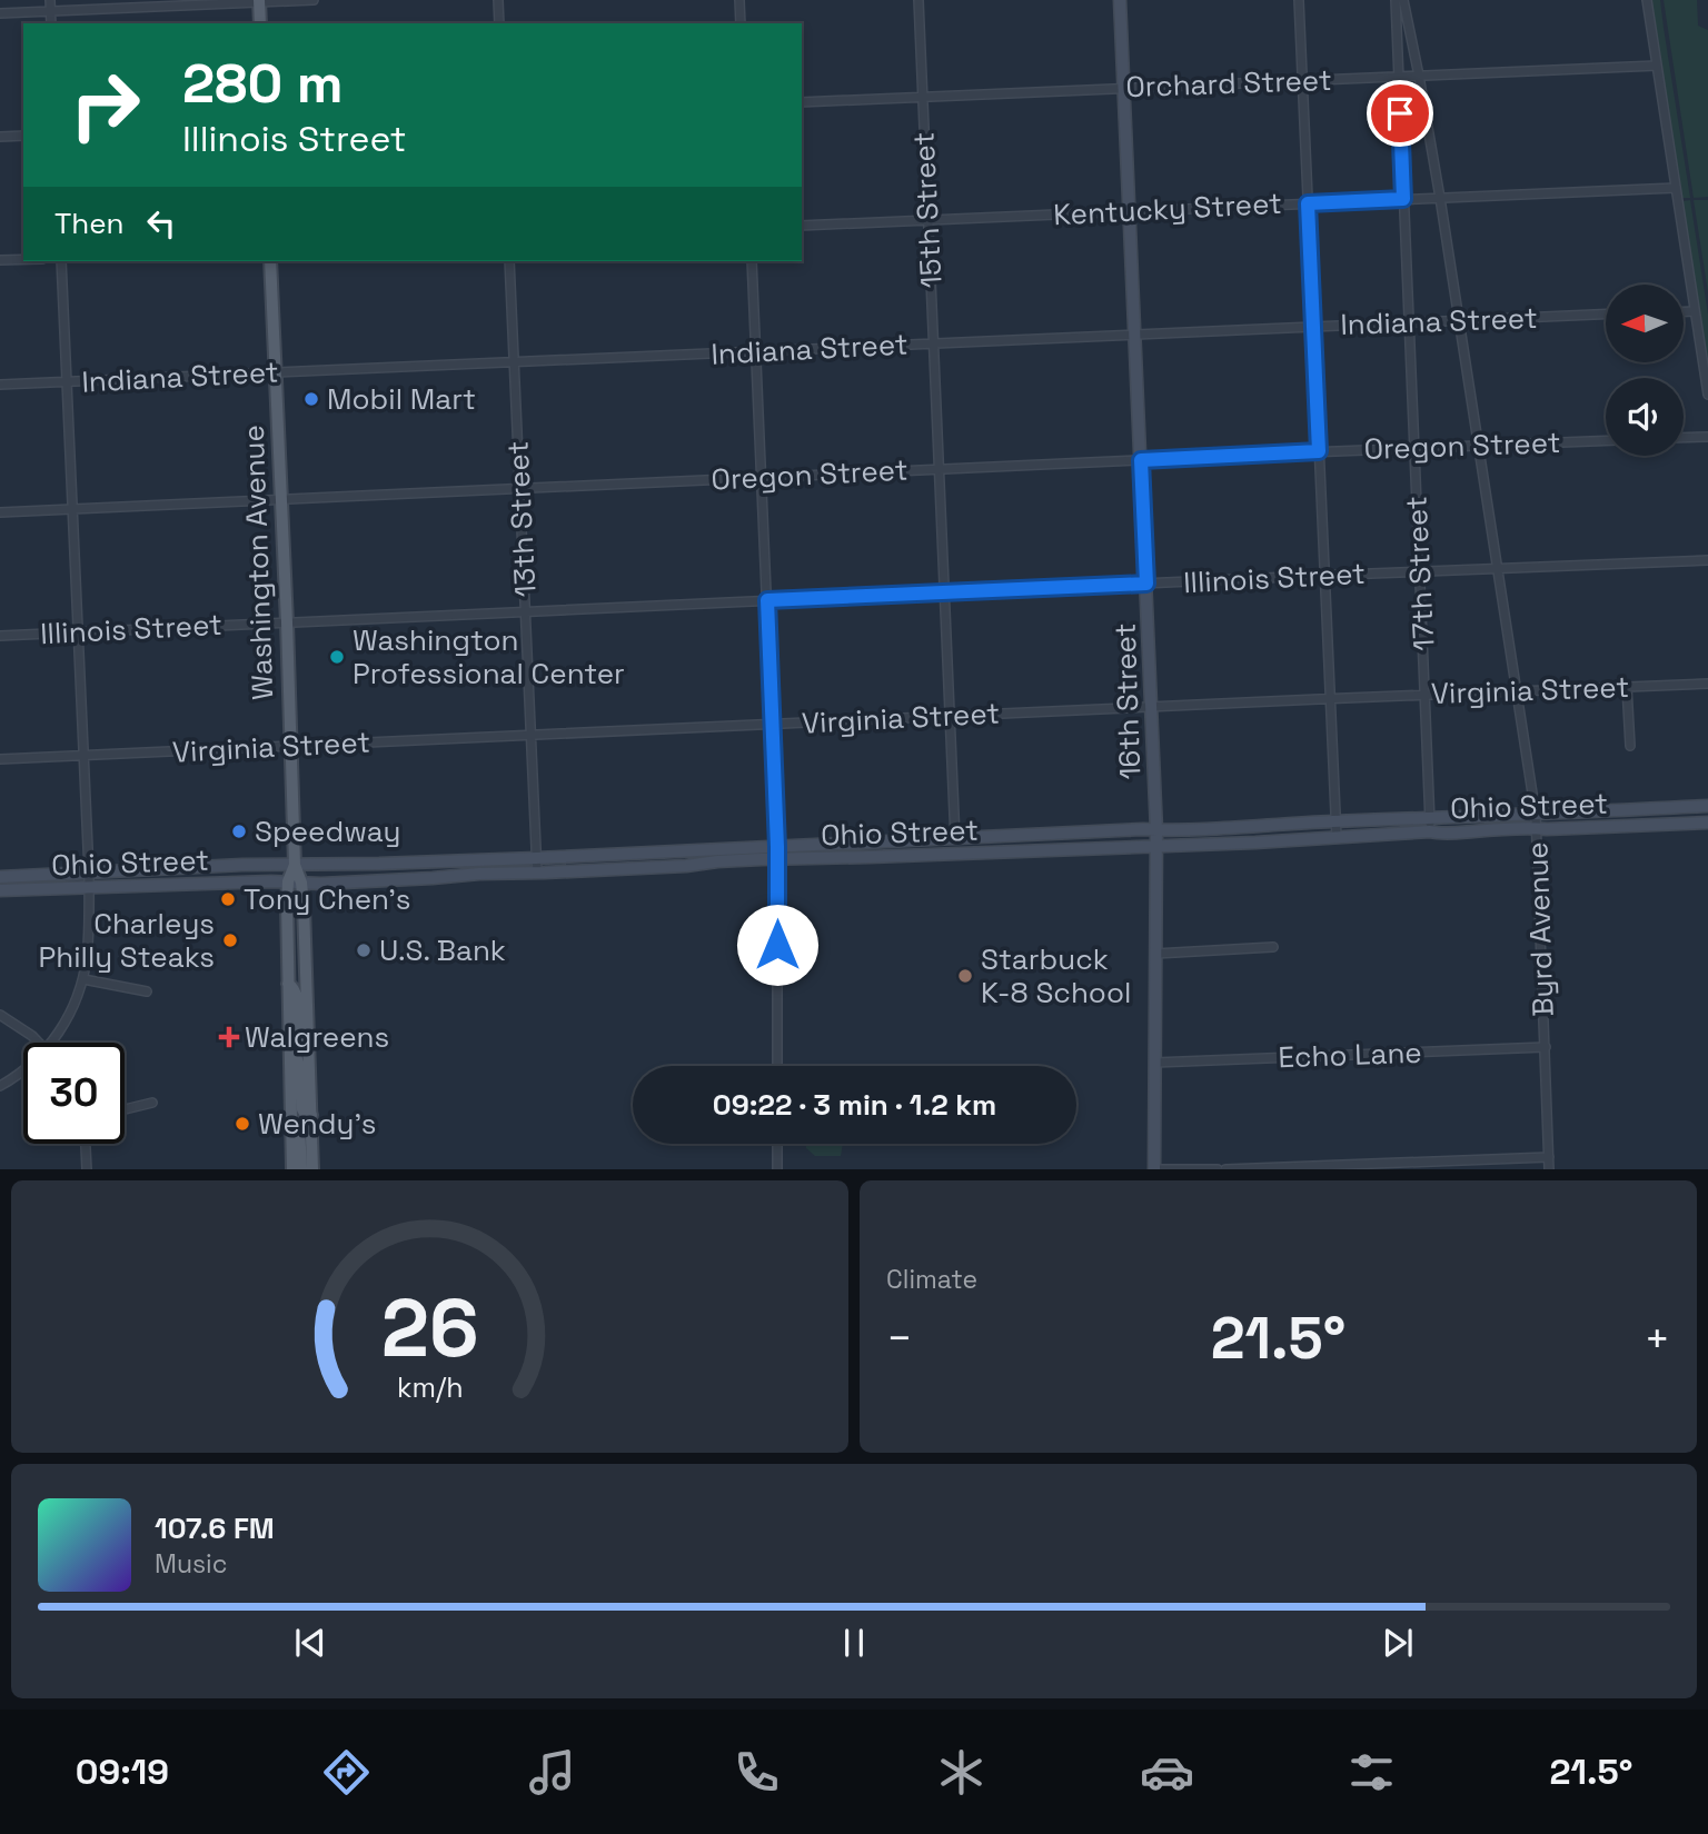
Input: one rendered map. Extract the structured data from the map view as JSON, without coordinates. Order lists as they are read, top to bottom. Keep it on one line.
{"streets":{"main road":["Washington Avenue"],"street":["Orchard Street","Kentucky Street","15th Street","Indiana Street","Oregon Street","13th Street","17th Street","Illinois Street","Virginia Street","16th Street","Ohio Street","Byrd Avenue","Echo Lane"]},"crossings":[["Orchard Street","15th Street"],["Orchard Street","17th Street"],["Orchard Street","16th Street"],["Orchard Street","Byrd Avenue"],["Kentucky Street","15th Street"],["Kentucky Street","17th Street"],["Kentucky Street","16th Street"],["Kentucky Street","Byrd Avenue"],["15th Street","Indiana Street"],["15th Street","Oregon Street"],["15th Street","Illinois Street"],["15th Street","Virginia Street"],["15th Street","Ohio Street"],["Indiana Street","13th Street"],["Indiana Street","Washington Avenue"],["Indiana Street","17th Street"],["Indiana Street","16th Street"],["Indiana Street","Byrd Avenue"],["Oregon Street","13th Street"],["Oregon Street","Washington Avenue"],["Oregon Street","17th Street"],["Oregon Street","16th Street"],["Oregon Street","Byrd Avenue"],["13th Street","Illinois Street"],["13th Street","Virginia Street"],["13th Street","Ohio Street"],["Washington Avenue","Illinois Street"],["Washington Avenue","Virginia Street"],["Washington Avenue","Ohio Street"],["17th Street","Illinois Street"],["17th Street","Virginia Street"],["17th Street","Ohio Street"],["Illinois Street","16th Street"],["Illinois Street","Byrd Avenue"],["Virginia Street","16th Street"],["Virginia Street","Byrd Avenue"],["16th Street","Ohio Street"],["16th Street","Echo Lane"],["Ohio Street","Byrd Avenue"],["Byrd Avenue","Echo Lane"]],"places":{"other":["Mobil Mart","Washington Professional Center","Speedway","Tony Chen's","Charleys Philly Steaks","U.S. Bank","Starbuck K-8 School","Wendy's"],"health":["Walgreens"]},"north":"left","page":{"turn":["280 m","Illinois Street"],"then":"Then","limit":"30","trip":"09:22 · 3 min · 1.2 km","tile":"Climate","heat":["−","21.5°","+"],"song":["107.6 FM","Music"],"tabs":["09:19","21.5°"],"gauge":["26","km/h"]}}
